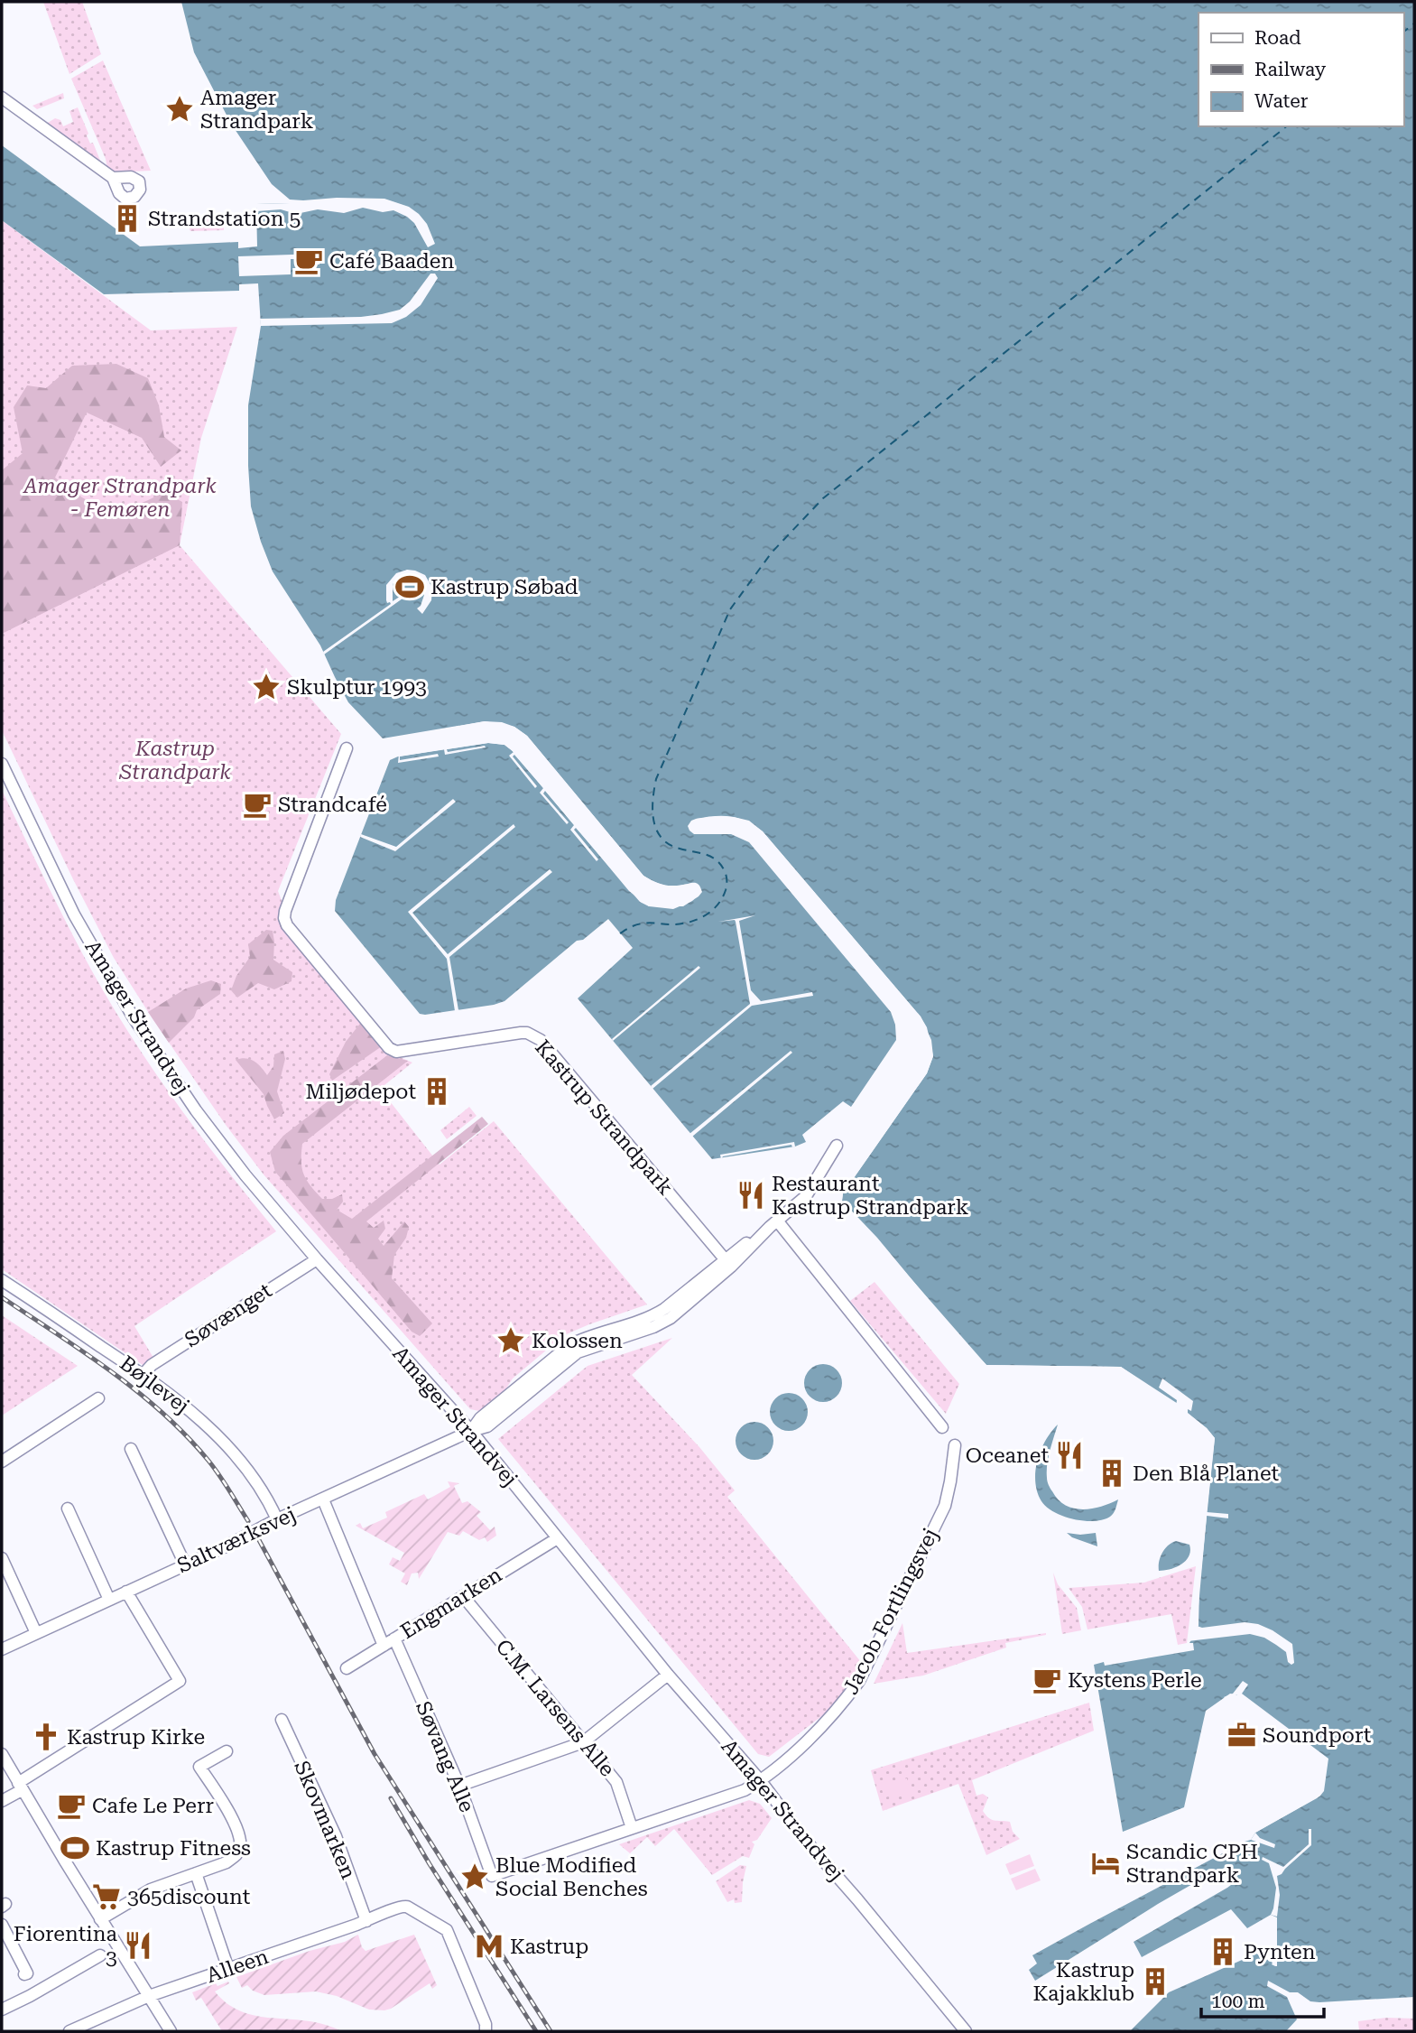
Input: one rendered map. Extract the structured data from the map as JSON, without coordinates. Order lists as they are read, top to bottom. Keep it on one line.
{"streets":{"street":["Amager Strandvej","Kastrup Strandpark","Søvænget","Bøjlevej","Saltværksvej","Engmarken","Jacob Fortlingsvej","C.M. Larsens Alle","Søvang Alle","Skovmarken","Alleen"]},"crossings":[["Amager Strandvej","Søvænget"],["Amager Strandvej","Saltværksvej"],["Amager Strandvej","Engmarken"],["Amager Strandvej","Jacob Fortlingsvej"],["Søvænget","Bøjlevej"],["Bøjlevej","Saltværksvej"],["Engmarken","C.M. Larsens Alle"],["Engmarken","Søvang Alle"],["C.M. Larsens Alle","Søvang Alle"],["Skovmarken","Alleen"]],"parks":["Amager Strandpark - Femøren","Kastrup Strandpark"],"places":{"place":["Amager Strandpark","Skulptur 1993","Kolossen","Blue Modified Social Benches"],"building":["Strandstation 5","Miljødepot","Den Blå Planet","Pynten","Kastrup Kajakklub"],"cafe":["Café Baaden","Strandcafé","Kystens Perle","Cafe Le Perr"],"sports":["Kastrup Søbad","Kastrup Fitness"],"restaurant":["Restaurant Kastrup Strandpark","Oceanet","Fiorentina 3"],"office":["Soundport"],"church":["Kastrup Kirke"],"hotel":["Scandic CPH Strandpark"],"supermarket":["365discount"],"metro station":["Kastrup"]},"legend":["Road","Railway","Water"],"scale_bar":"100 m"}
